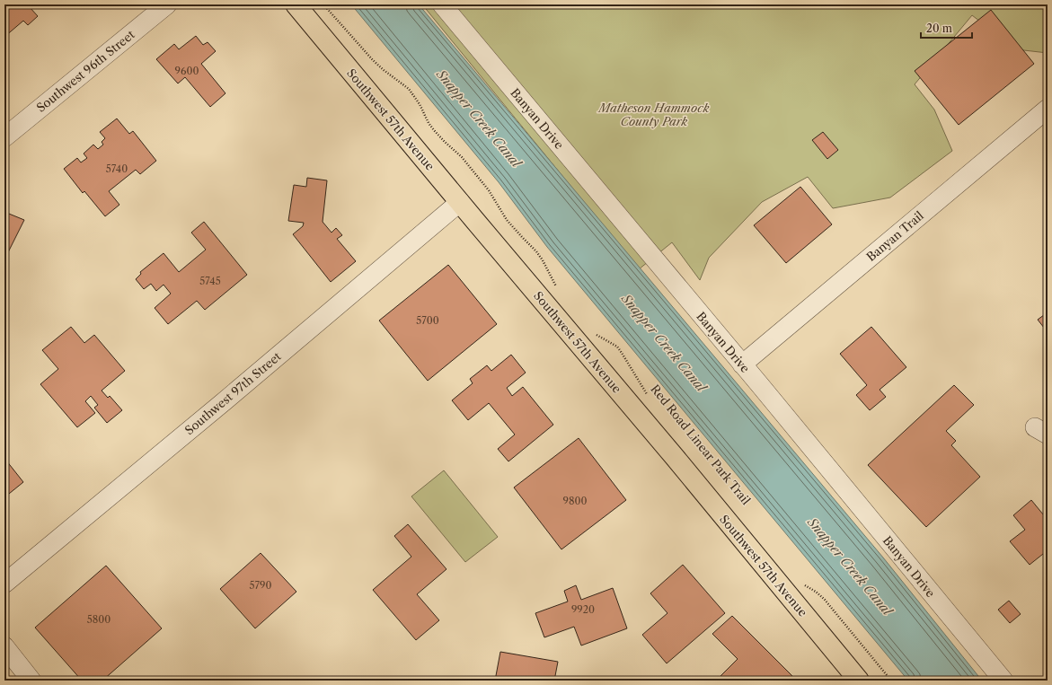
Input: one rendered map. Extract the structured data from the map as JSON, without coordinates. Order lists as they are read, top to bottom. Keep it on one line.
{"streets":{"main road":["Southwest 57th Avenue"],"street":["Southwest 96th Street","Banyan Drive","Banyan Trail","Southwest 97th Street"],"path":["Red Road Linear Park Trail"]},"crossings":[["Banyan Drive","Banyan Trail"],["Southwest 57th Avenue","Southwest 97th Street"]],"water":["Snapper Creek Canal"],"parks":["Matheson Hammock County Park"],"house_numbers":["9600","5740","5745","5700","9800","5790","9920","5800"],"scale_bar":"20 m"}
